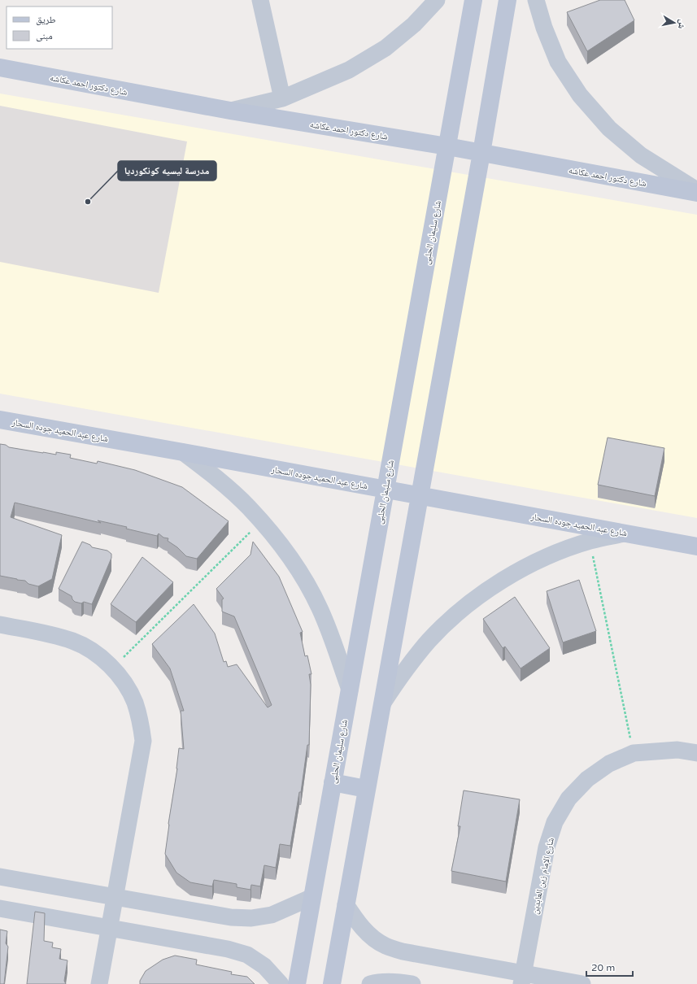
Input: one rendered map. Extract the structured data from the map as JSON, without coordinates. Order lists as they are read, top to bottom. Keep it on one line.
{"streets":{"street":["شارع دكتور احمد عكاشه","شارع سليمان الحلبى","شارع عبد الحميد جوده السحار","شارع الإمام زين العابدين"]},"crossings":[["شارع دكتور احمد عكاشه","شارع سليمان الحلبى"],["شارع سليمان الحلبى","شارع عبد الحميد جوده السحار"]],"places":["مدرسة ليسيه كونكورديا"],"legend":["طريق","مبنى"],"scale_bar":"20 m","north":"right"}
